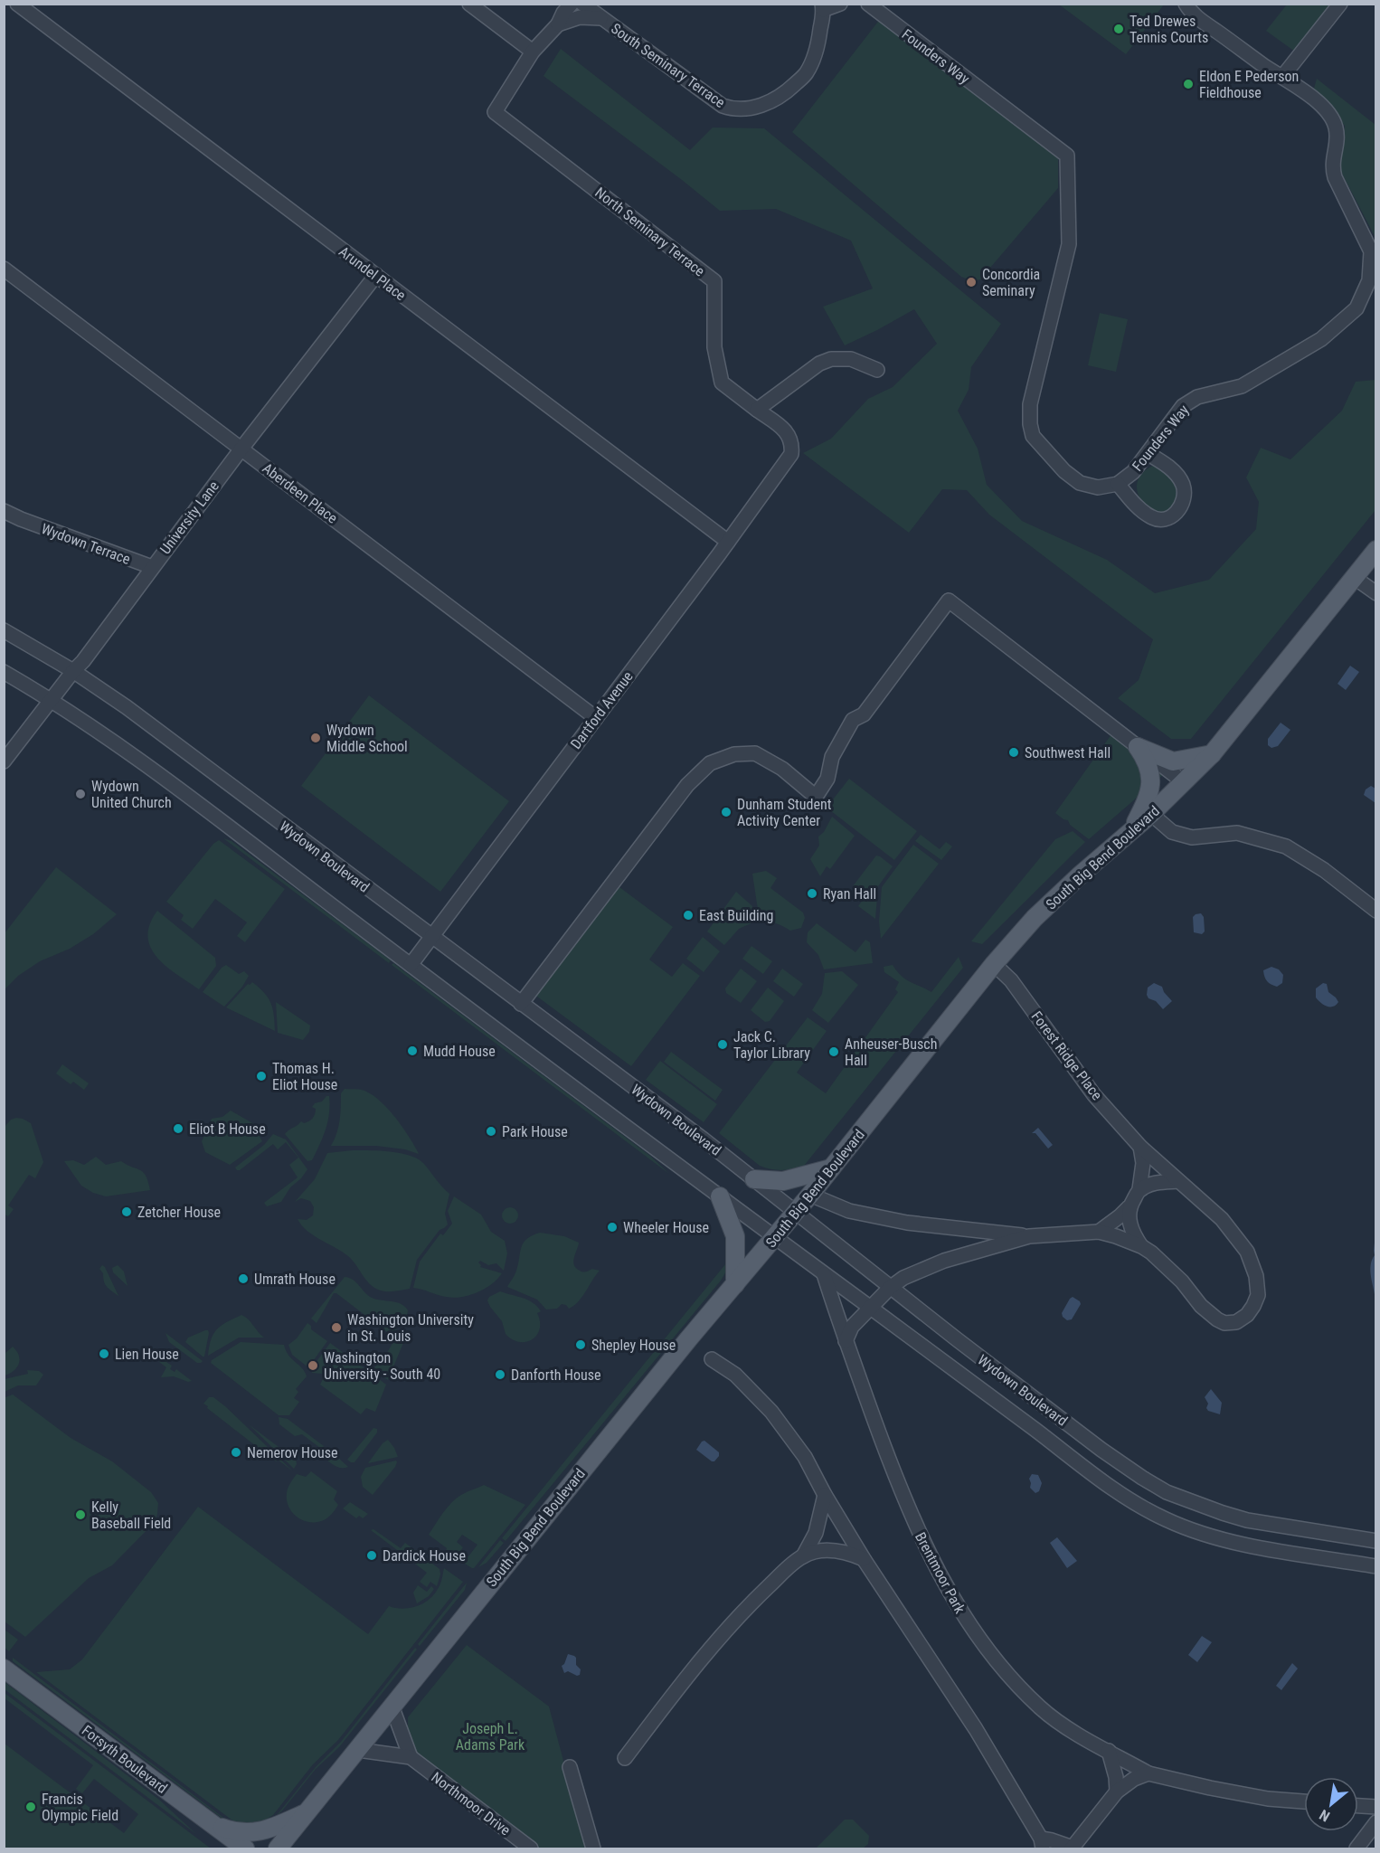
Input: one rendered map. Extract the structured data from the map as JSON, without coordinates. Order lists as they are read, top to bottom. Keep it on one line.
{"streets":{"main road":["South Big Bend Boulevard","Forsyth Boulevard"],"street":["Founders Way","South Seminary Terrace","North Seminary Terrace","Arundel Place","Aberdeen Place","University Lane","Wydown Terrace","Dartford Avenue","Wydown Boulevard","Forest Ridge Place","Brentmoor Park","Northmoor Drive"]},"crossings":[["North Seminary Terrace","Dartford Avenue"],["Arundel Place","University Lane"],["Arundel Place","Dartford Avenue"],["Aberdeen Place","University Lane"],["Aberdeen Place","Dartford Avenue"],["University Lane","Wydown Terrace"],["University Lane","Wydown Boulevard"],["Dartford Avenue","Wydown Boulevard"],["Wydown Boulevard","South Big Bend Boulevard"],["Wydown Boulevard","Forest Ridge Place"],["Wydown Boulevard","Brentmoor Park"],["South Big Bend Boulevard","Forest Ridge Place"],["South Big Bend Boulevard","Northmoor Drive"]],"parks":["Joseph L. Adams Park"],"places":["Ted Drewes Tennis Courts","Eldon E Pederson Fieldhouse","Concordia Seminary","Wydown Middle School","Southwest Hall","Wydown United Church","Dunham Student Activity Center","Ryan Hall","East Building","Jack C. Taylor Library","Mudd House","Anheuser-Busch Hall","Thomas H. Eliot House","Eliot B House","Park House","Zetcher House","Wheeler House","Umrath House","Washington University in St. Louis","Shepley House","Lien House","Washington University - South 40","Danforth House","Nemerov House","Kelly Baseball Field","Dardick House","Francis Olympic Field"],"north":"bottom left"}
